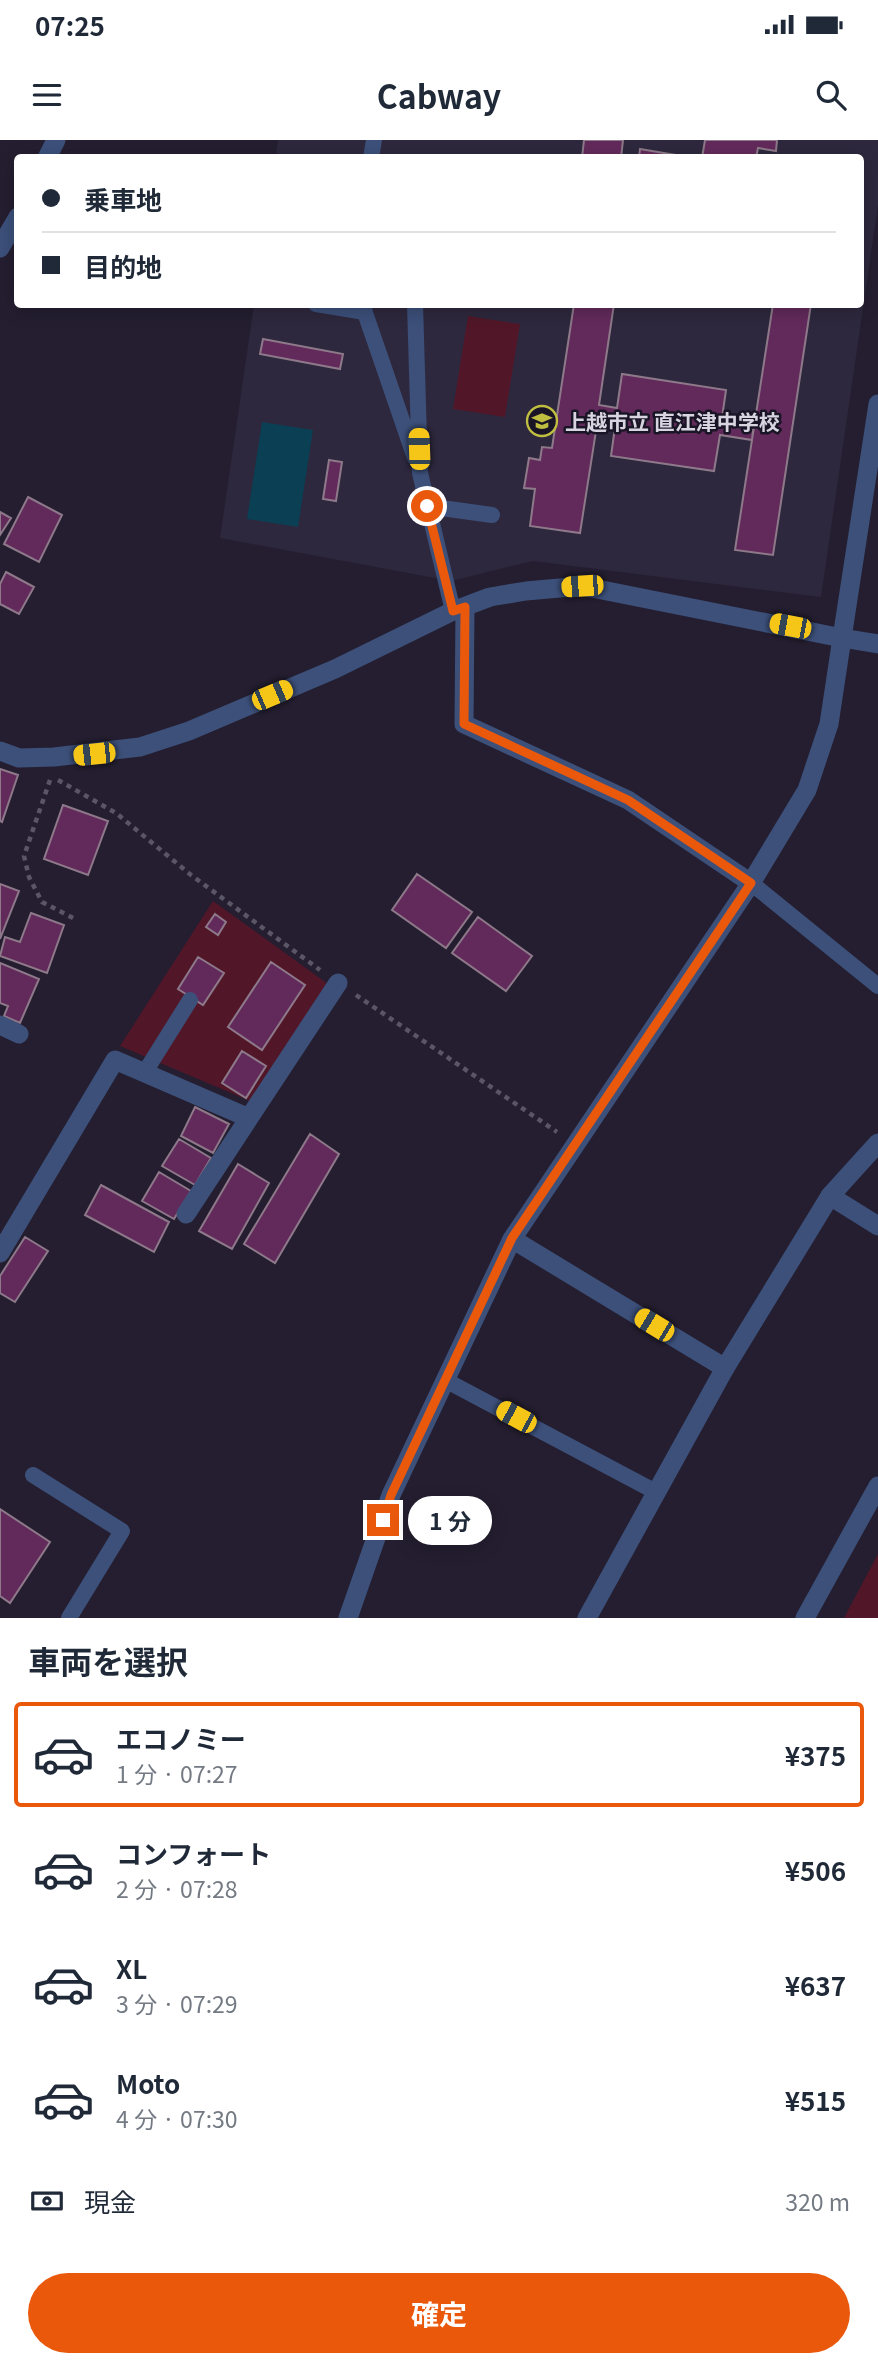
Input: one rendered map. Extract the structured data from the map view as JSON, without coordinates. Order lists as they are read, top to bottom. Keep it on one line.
{"places":{"school or university":["上越市立 直江津中学校"]},"page":{"status":"07:25","header":"Cabway","banner":["乗車地","目的地"],"bubble":"1 分","heading":"車両を選択","list":[{"name":"エコノミー","note":"1 分 · 07:27","value":"¥375"},{"name":"コンフォート","note":"2 分 · 07:28","value":"¥506"},{"name":"XL","note":"3 分 · 07:29","value":"¥637"},{"name":"Moto","note":"4 分 · 07:30","value":"¥515"}],"pay":["現金","320 m"],"buttons":"確定"}}
